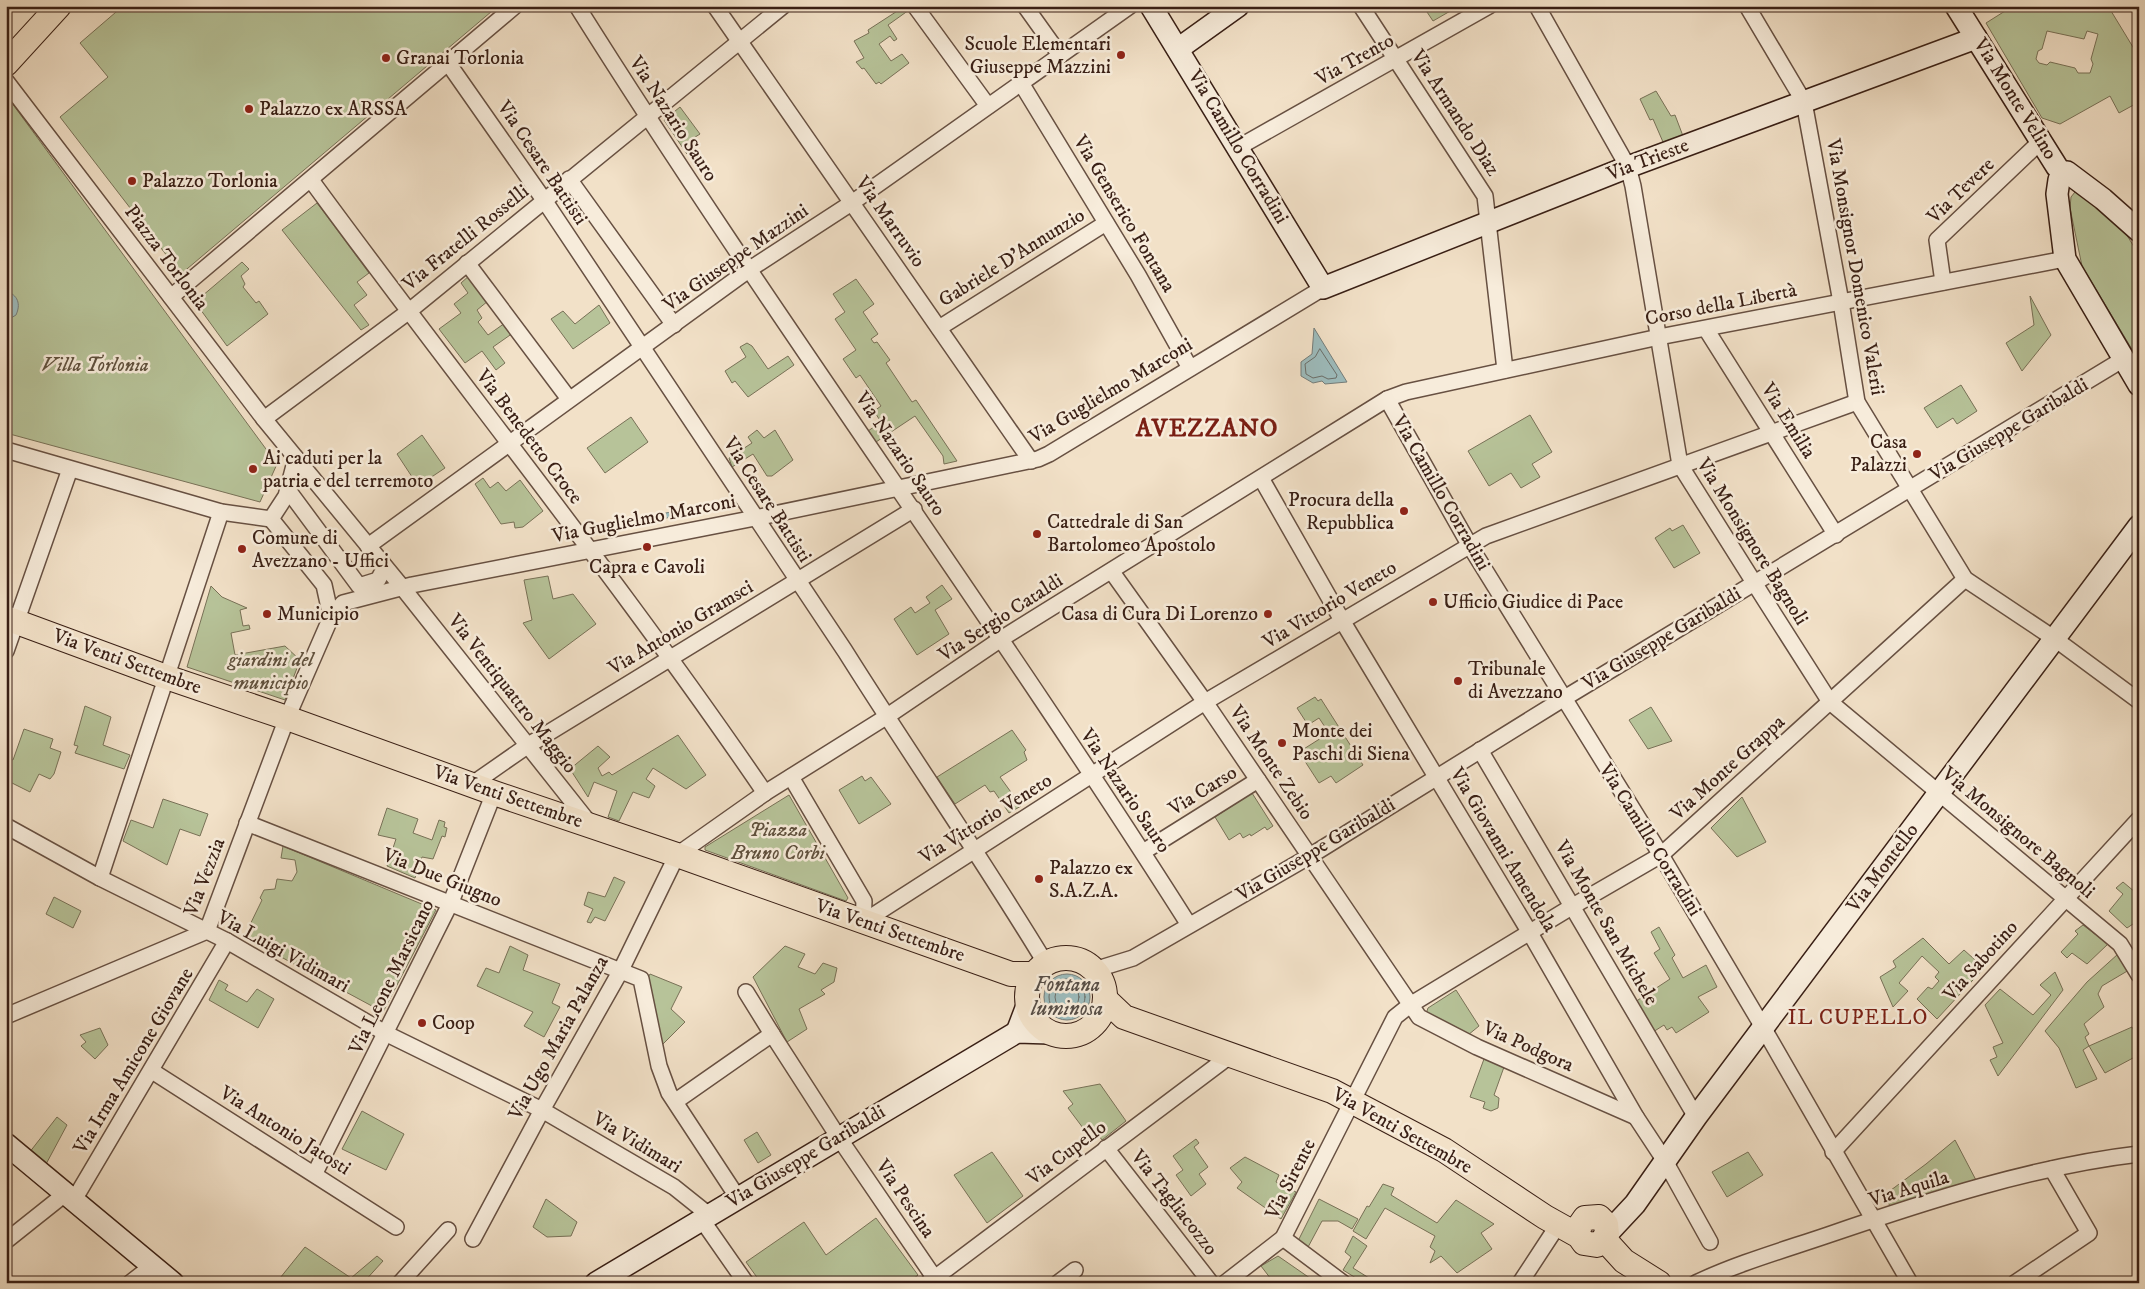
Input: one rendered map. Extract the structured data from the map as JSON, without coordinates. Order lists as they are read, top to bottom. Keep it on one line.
{"streets":{"main road":["Via Venti Settembre"],"street":["Via Trento","Via Monte Velino","Via Armando Diaz","Via Nazario Sauro","Via Camillo Corradini","Via Trieste","Via Cesare Battisti","Via Tevere","Via Genserico Fontana","Via Marruvio","Via Fratelli Rosselli","Piazza Torlonia","Via Giuseppe Mazzini","Gabriele D'Annunzio","Via Monsignor Domenico Valerii","Corso della Libertà","Via Guglielmo Marconi","Via Emilia","Via Giuseppe Garibaldi","Via Benedetto Croce","Via Monsignore Bagnoli","Via Vittorio Veneto","Via Sergio Cataldi","Via Antonio Gramsci","Via Ventiquattro Maggio","Via Monte Zebio","Via Monte Grappa","Via Carso","Via Giovanni Amendola","Via Montello","Via Vezzia","Via Due Giugno","Via Monte San Michele","Via Luigi Vidimari","Via Sabotino","Via Leone Marsicano","Via Ugo Maria Palanza","Via Podgora","Via Irma Amicone Giovane","Via Antonio Jatosti","Via Vidimari","Via Cupello","Via Sirente","Via Aquila","Via Pescina","Via Tagliacozzo"]},"crossings":[["Via Trento","Via Armando Diaz"],["Via Trento","Via Camillo Corradini"],["Via Monte Velino","Via Trieste"],["Via Monte Velino","Via Tevere"],["Via Armando Diaz","Via Trieste"],["Via Armando Diaz","Corso della Libertà"],["Via Nazario Sauro","Via Fratelli Rosselli"],["Via Nazario Sauro","Via Giuseppe Mazzini"],["Via Nazario Sauro","Via Guglielmo Marconi"],["Via Nazario Sauro","Via Giuseppe Garibaldi"],["Via Nazario Sauro","Via Vittorio Veneto"],["Via Nazario Sauro","Via Sergio Cataldi"],["Via Nazario Sauro","Via Antonio Gramsci"],["Via Nazario Sauro","Via Carso"],["Via Camillo Corradini","Via Trieste"],["Via Camillo Corradini","Corso della Libertà"],["Via Camillo Corradini","Via Guglielmo Marconi"],["Via Camillo Corradini","Via Giuseppe Garibaldi"],["Via Camillo Corradini","Via Vittorio Veneto"],["Via Camillo Corradini","Via Sergio Cataldi"],["Via Camillo Corradini","Via Monte Grappa"],["Via Camillo Corradini","Via Montello"],["Via Camillo Corradini","Via Sabotino"],["Via Camillo Corradini","Via Aquila"],["Via Trieste","Via Monsignor Domenico Valerii"],["Via Trieste","Via Guglielmo Marconi"],["Via Trieste","Via Monsignore Bagnoli"],["Via Cesare Battisti","Via Fratelli Rosselli"],["Via Cesare Battisti","Via Giuseppe Mazzini"],["Via Cesare Battisti","Via Guglielmo Marconi"],["Via Cesare Battisti","Via Giuseppe Garibaldi"],["Via Cesare Battisti","Via Vittorio Veneto"],["Via Cesare Battisti","Via Sergio Cataldi"],["Via Cesare Battisti","Via Antonio Gramsci"],["Via Cesare Battisti","Via Venti Settembre"],["Via Tevere","Corso della Libertà"],["Via Genserico Fontana","Via Giuseppe Mazzini"],["Via Genserico Fontana","Gabriele D'Annunzio"],["Via Genserico Fontana","Via Guglielmo Marconi"],["Via Marruvio","Via Fratelli Rosselli"],["Via Marruvio","Via Giuseppe Mazzini"],["Via Marruvio","Gabriele D'Annunzio"],["Via Marruvio","Via Guglielmo Marconi"],["Via Fratelli Rosselli","Piazza Torlonia"],["Via Fratelli Rosselli","Via Benedetto Croce"],["Piazza Torlonia","Via Giuseppe Mazzini"],["Piazza Torlonia","Via Ventiquattro Maggio"],["Via Giuseppe Mazzini","Via Benedetto Croce"],["Via Giuseppe Mazzini","Via Ventiquattro Maggio"],["Via Monsignor Domenico Valerii","Corso della Libertà"],["Via Monsignor Domenico Valerii","Via Giuseppe Garibaldi"],["Via Monsignor Domenico Valerii","Via Vittorio Veneto"],["Via Monsignor Domenico Valerii","Via Monte Grappa"],["Via Monsignor Domenico Valerii","Via Montello"],["Corso della Libertà","Via Emilia"],["Corso della Libertà","Via Monsignore Bagnoli"],["Corso della Libertà","Via Sergio Cataldi"],["Via Guglielmo Marconi","Via Benedetto Croce"],["Via Guglielmo Marconi","Via Ventiquattro Maggio"],["Via Guglielmo Marconi","Via Vezzia"],["Via Emilia","Via Giuseppe Garibaldi"],["Via Emilia","Via Vittorio Veneto"],["Via Giuseppe Garibaldi","Via Monsignore Bagnoli"],["Via Giuseppe Garibaldi","Via Venti Settembre"],["Via Giuseppe Garibaldi","Via Monte Zebio"],["Via Giuseppe Garibaldi","Via Giovanni Amendola"],["Via Giuseppe Garibaldi","Via Monte San Michele"],["Via Giuseppe Garibaldi","Via Vidimari"],["Via Giuseppe Garibaldi","Via Pescina"],["Via Benedetto Croce","Via Sergio Cataldi"],["Via Benedetto Croce","Via Antonio Gramsci"],["Via Monsignore Bagnoli","Via Vittorio Veneto"],["Via Monsignore Bagnoli","Via Monte Grappa"],["Via Monsignore Bagnoli","Via Montello"],["Via Monsignore Bagnoli","Via Sabotino"],["Via Vittorio Veneto","Via Venti Settembre"],["Via Vittorio Veneto","Via Monte Zebio"],["Via Vittorio Veneto","Via Giovanni Amendola"],["Via Sergio Cataldi","Via Monte Zebio"],["Via Sergio Cataldi","Via Giovanni Amendola"],["Via Antonio Gramsci","Via Venti Settembre"],["Via Antonio Gramsci","Via Ventiquattro Maggio"],["Via Venti Settembre","Via Ventiquattro Maggio"],["Via Venti Settembre","Via Monte Grappa"],["Via Venti Settembre","Via Montello"],["Via Venti Settembre","Via Vezzia"],["Via Venti Settembre","Via Leone Marsicano"],["Via Venti Settembre","Via Ugo Maria Palanza"],["Via Venti Settembre","Via Cupello"],["Via Venti Settembre","Via Sirente"],["Via Monte Zebio","Via Monte Grappa"],["Via Monte Zebio","Via Carso"],["Via Monte Zebio","Via Podgora"],["Via Monte Grappa","Via Giovanni Amendola"],["Via Monte Grappa","Via Monte San Michele"],["Via Monte Grappa","Via Podgora"],["Via Monte Grappa","Via Sirente"],["Via Giovanni Amendola","Via Montello"],["Via Giovanni Amendola","Via Podgora"],["Via Montello","Via Monte San Michele"],["Via Vezzia","Via Due Giugno"],["Via Vezzia","Via Luigi Vidimari"],["Via Due Giugno","Via Leone Marsicano"],["Via Due Giugno","Via Ugo Maria Palanza"],["Via Luigi Vidimari","Via Leone Marsicano"],["Via Luigi Vidimari","Via Ugo Maria Palanza"],["Via Luigi Vidimari","Via Irma Amicone Giovane"],["Via Luigi Vidimari","Via Vidimari"],["Via Leone Marsicano","Via Antonio Jatosti"],["Via Ugo Maria Palanza","Via Vidimari"],["Via Irma Amicone Giovane","Via Antonio Jatosti"],["Via Cupello","Via Pescina"],["Via Cupello","Via Tagliacozzo"]],"districts":["AVEZZANO","IL CUPELLO"],"water":["Fontana luminosa"],"parks":["Villa Torlonia","giardini del municipio","Piazza Bruno Corbi"],"places":["Scuole Elementari Giuseppe Mazzini","Granai Torlonia","Palazzo ex ARSSA","Palazzo Torlonia","Casa Palazzi","Ai caduti per la patria e del terremoto","Procura della Repubblica","Cattedrale di San Bartolomeo Apostolo","Capra e Cavoli","Comune di Avezzano - Uffici","Ufficio Giudice di Pace","Municipio","Casa di Cura Di Lorenzo","Tribunale di Avezzano","Monte dei Paschi di Siena","Palazzo ex S.A.Z.A.","Coop"]}
